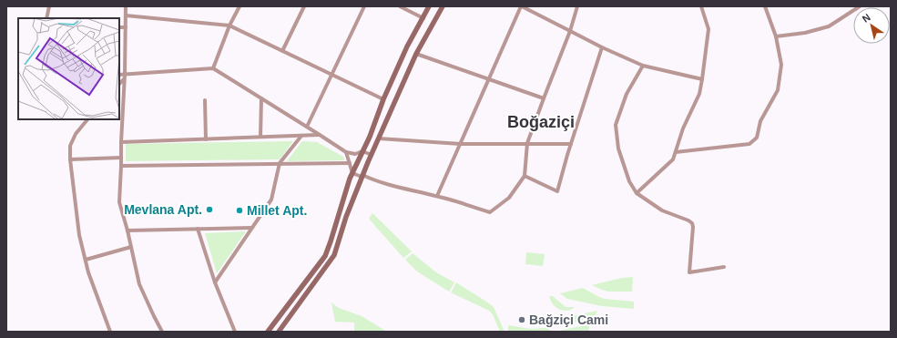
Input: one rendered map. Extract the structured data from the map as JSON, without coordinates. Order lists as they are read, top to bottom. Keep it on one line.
{"districts":["Boğaziçi"],"places":["Mevlana Apt.","Millet Apt.","Bağziçi Cami"],"north":"top left"}
